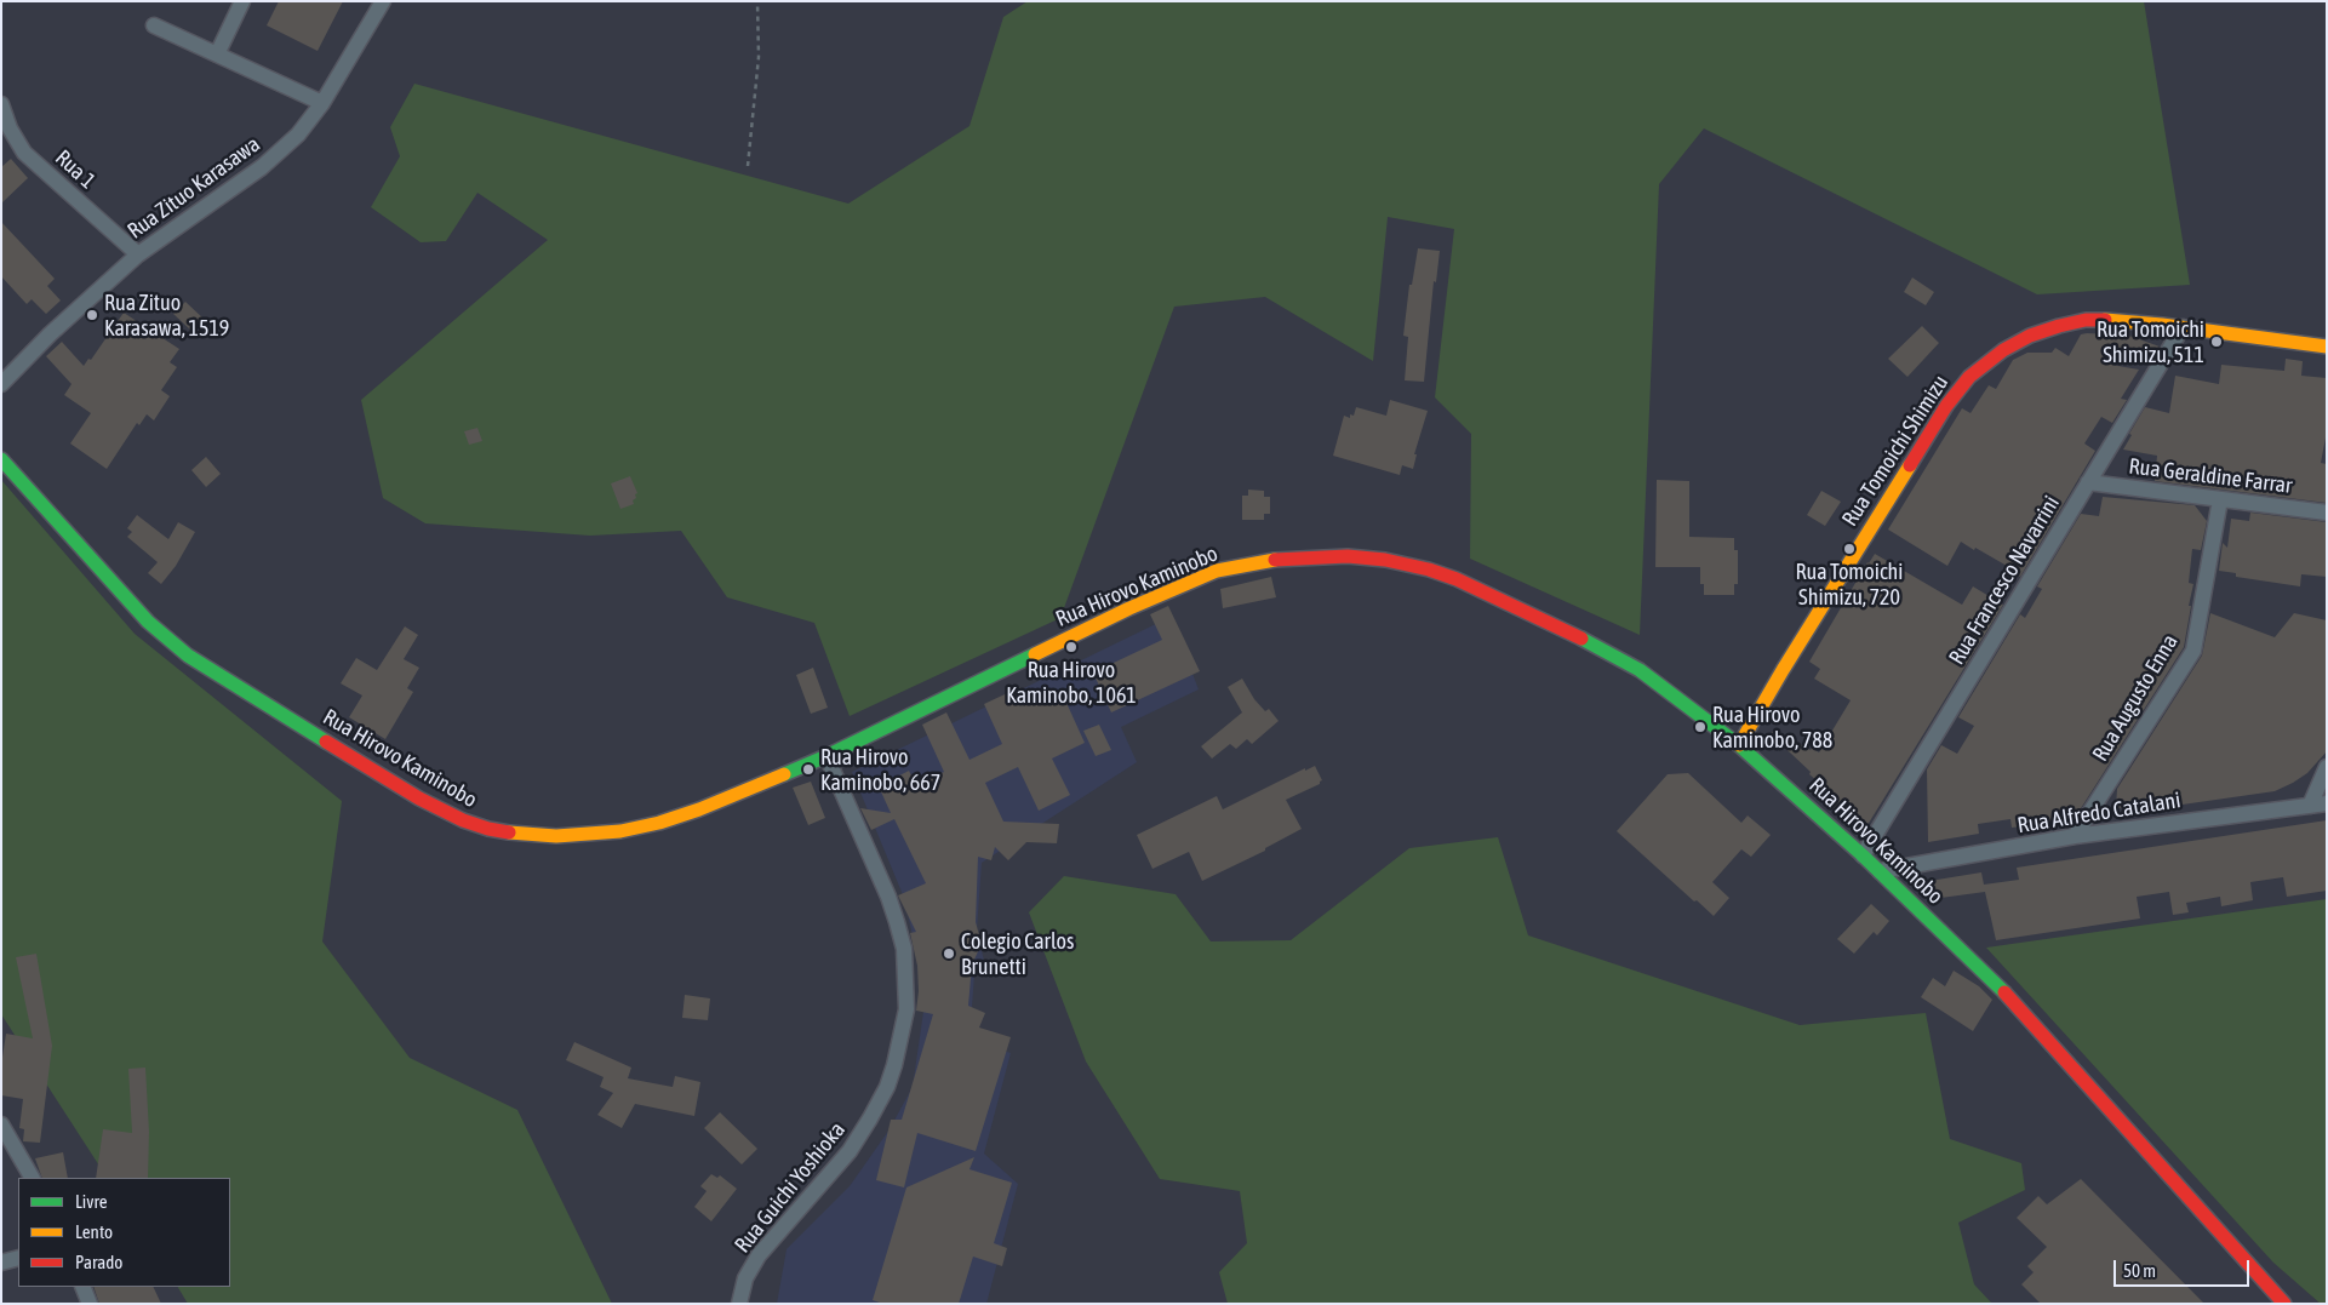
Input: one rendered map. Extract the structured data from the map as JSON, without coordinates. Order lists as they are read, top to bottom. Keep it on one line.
{"streets":{"street":["Rua 1","Rua Zituo Karasawa","Rua Tomoichi Shimizu","Rua Geraldine Farrar","Rua Francesco Navarrini","Rua Hirovo Kaminobo","Rua Augusto Enna","Rua Alfredo Catalani","Rua Guichi Yoshioka"]},"crossings":[["Rua 1","Rua Zituo Karasawa"],["Rua Tomoichi Shimizu","Rua Francesco Navarrini"],["Rua Tomoichi Shimizu","Rua Hirovo Kaminobo"],["Rua Geraldine Farrar","Rua Francesco Navarrini"],["Rua Geraldine Farrar","Rua Augusto Enna"],["Rua Francesco Navarrini","Rua Hirovo Kaminobo"],["Rua Hirovo Kaminobo","Rua Alfredo Catalani"],["Rua Hirovo Kaminobo","Rua Guichi Yoshioka"],["Rua Augusto Enna","Rua Alfredo Catalani"]],"places":["Rua Zituo Karasawa, 1519","Rua Tomoichi Shimizu, 511","Rua Tomoichi Shimizu, 720","Rua Hirovo Kaminobo, 1061","Rua Hirovo Kaminobo, 788","Rua Hirovo Kaminobo, 667","Colegio Carlos Brunetti"],"legend":["Livre","Lento","Parado"],"scale_bar":"50 m"}
